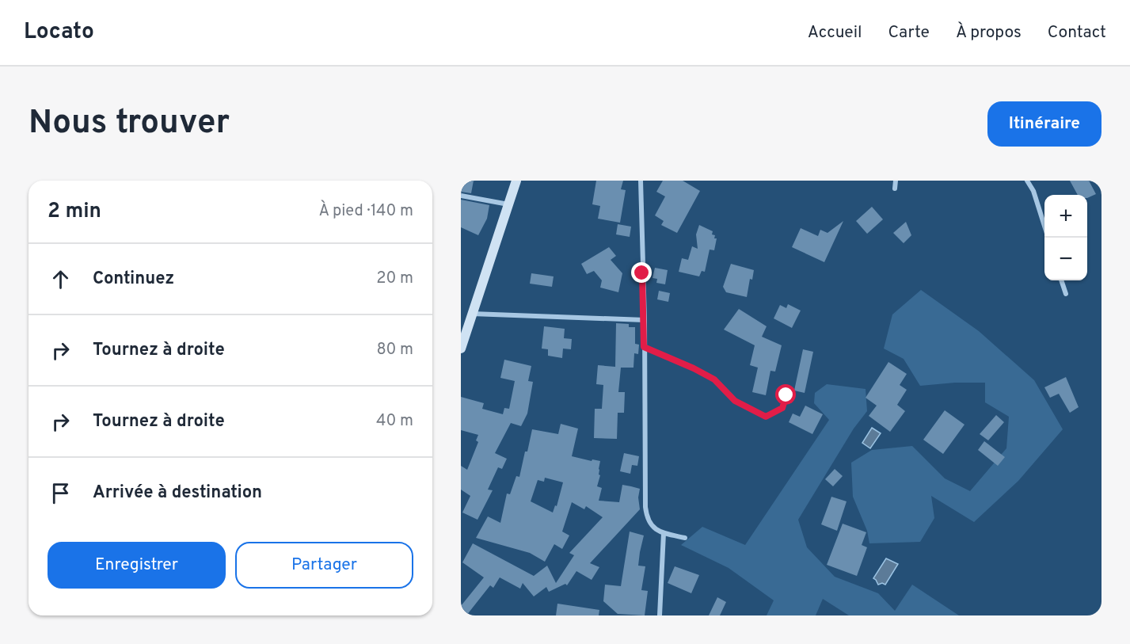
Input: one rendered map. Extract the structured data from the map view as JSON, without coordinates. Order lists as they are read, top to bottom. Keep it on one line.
{"page":{"header":"Locato","nav":["Accueil","Carte","À propos","Contact"],"buttons":["Itinéraire",["Enregistrer","Partager"]],"title":"Nous trouver","heading":["2 min","À pied · 140 m"],"map_buttons":["+","−"],"list":[["Continuez","20 m"],["Tournez à droite","80 m"],["Tournez à droite","40 m"],"Arrivée à destination"]}}
